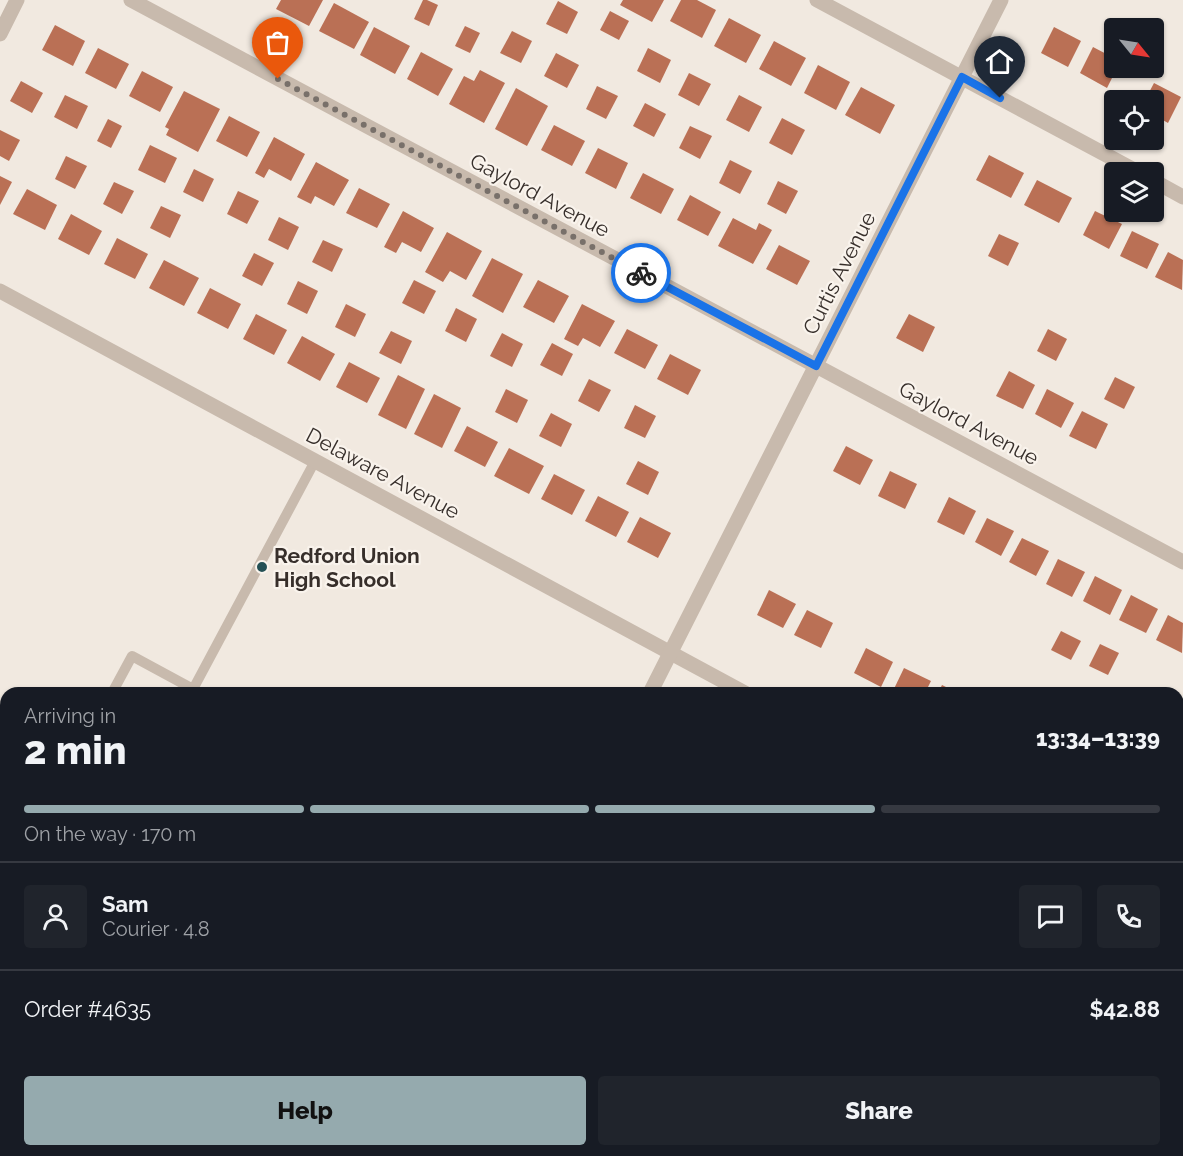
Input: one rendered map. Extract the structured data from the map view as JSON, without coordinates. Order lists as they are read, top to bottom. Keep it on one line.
{"streets":{"street":["Gaylord Avenue","Curtis Avenue","Delaware Avenue"]},"crossings":[["Gaylord Avenue","Curtis Avenue"],["Curtis Avenue","Delaware Avenue"]],"places":["Redford Union High School"],"north":"bottom right","page":{"heading":["2 min","Arriving in","13:34–13:39"],"panel":["Sam","Courier · 4.8","Order #4635","$42.88"],"bar":"On the way · 170 m","buttons":["Help","Share"]}}
